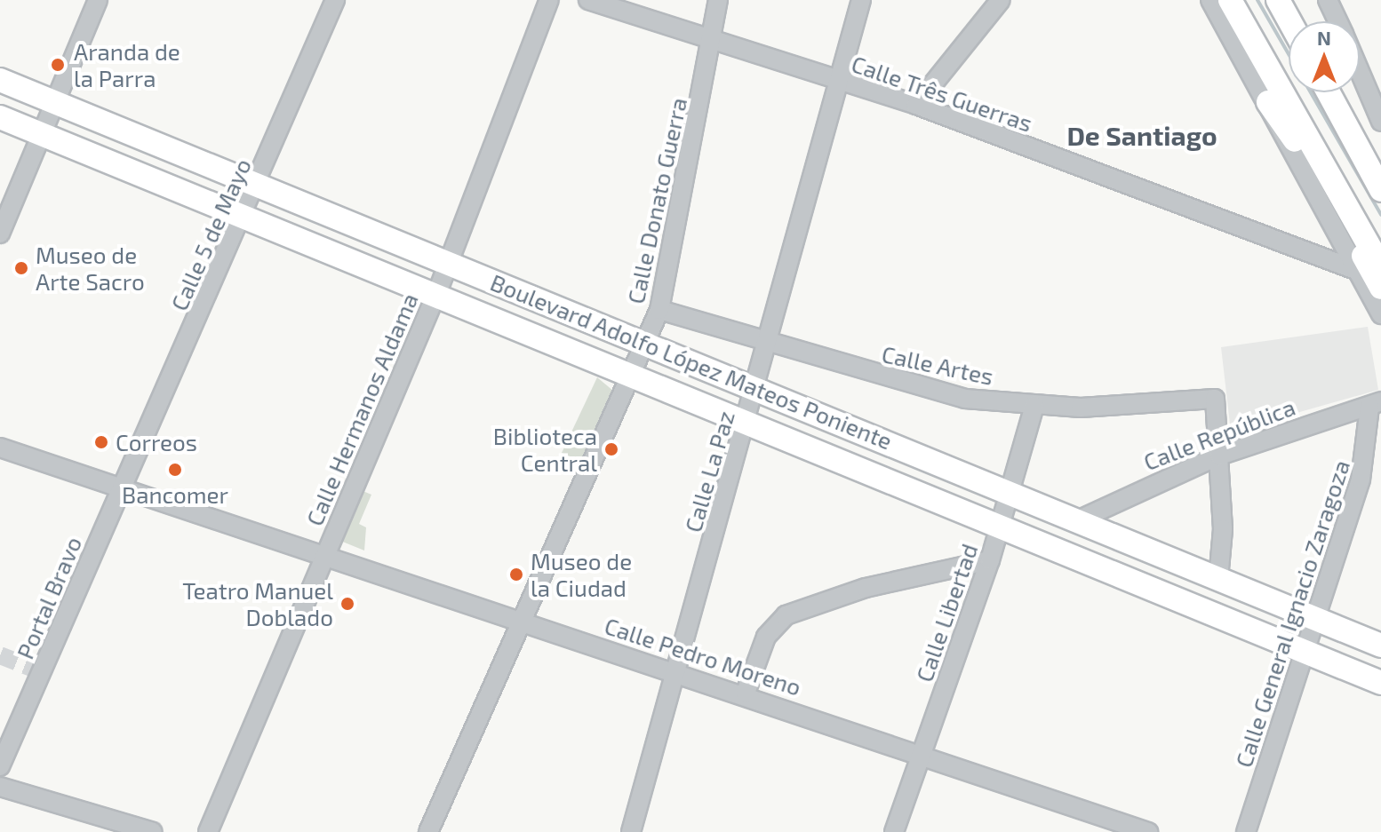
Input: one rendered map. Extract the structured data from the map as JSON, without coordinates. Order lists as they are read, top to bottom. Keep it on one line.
{"streets":{"main road":["Boulevard Adolfo López Mateos Poniente"],"street":["Calle Três Guerras","Calle Donato Guerra","Calle 5 de Mayo","Calle Artes","Calle Hermanos Aldama","Calle República","Calle La Paz","Portal Bravo","Calle Libertad","Calle General Ignacio Zaragoza","Calle Pedro Moreno"]},"crossings":[["Calle Três Guerras","Calle Donato Guerra"],["Calle Três Guerras","Calle La Paz"],["Calle Donato Guerra","Boulevard Adolfo López Mateos Poniente"],["Calle Donato Guerra","Calle Artes"],["Calle Donato Guerra","Calle Pedro Moreno"],["Calle 5 de Mayo","Boulevard Adolfo López Mateos Poniente"],["Calle 5 de Mayo","Portal Bravo"],["Calle 5 de Mayo","Calle Pedro Moreno"],["Boulevard Adolfo López Mateos Poniente","Calle Hermanos Aldama"],["Boulevard Adolfo López Mateos Poniente","Calle República"],["Boulevard Adolfo López Mateos Poniente","Calle La Paz"],["Boulevard Adolfo López Mateos Poniente","Calle Libertad"],["Boulevard Adolfo López Mateos Poniente","Calle General Ignacio Zaragoza"],["Calle Artes","Calle República"],["Calle Artes","Calle La Paz"],["Calle Artes","Calle Libertad"],["Calle Hermanos Aldama","Calle Pedro Moreno"],["Calle República","Calle General Ignacio Zaragoza"],["Calle La Paz","Calle Pedro Moreno"],["Portal Bravo","Calle Pedro Moreno"],["Calle Libertad","Calle Pedro Moreno"]],"districts":["De Santiago"],"places":["Aranda de la Parra","Museo de Arte Sacro","Correos","Biblioteca Central","Bancomer","Museo de la Ciudad","Teatro Manuel Doblado"],"north":"top"}
